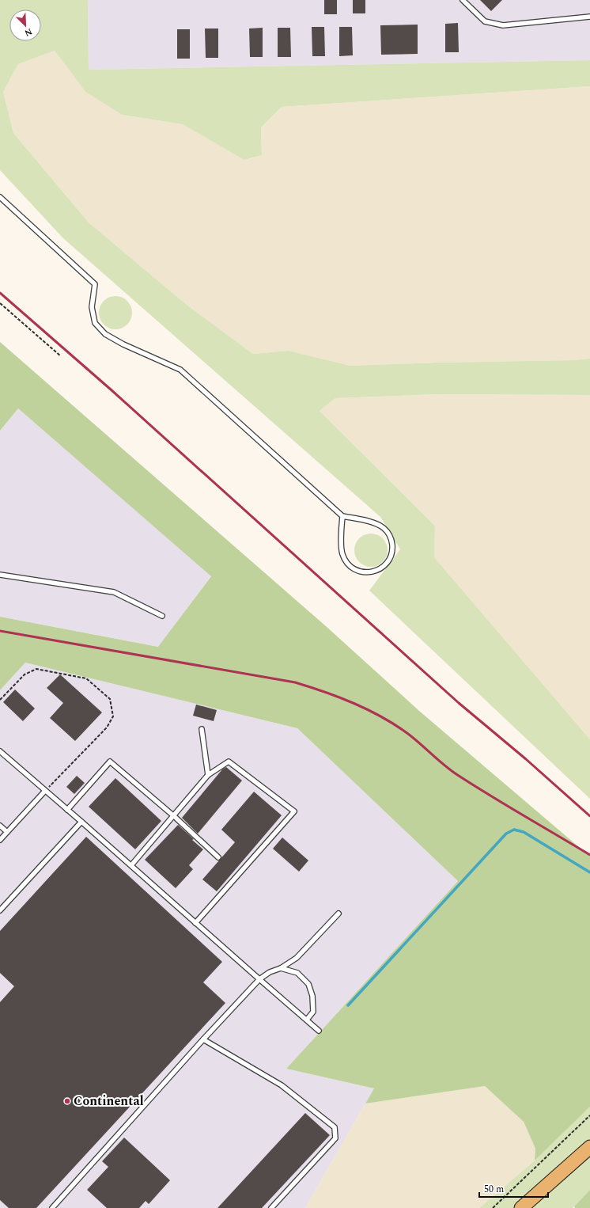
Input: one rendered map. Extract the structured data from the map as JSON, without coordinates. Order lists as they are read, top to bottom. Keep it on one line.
{"places":["Continental"],"scale_bar":"50 m","north":"bottom right"}
